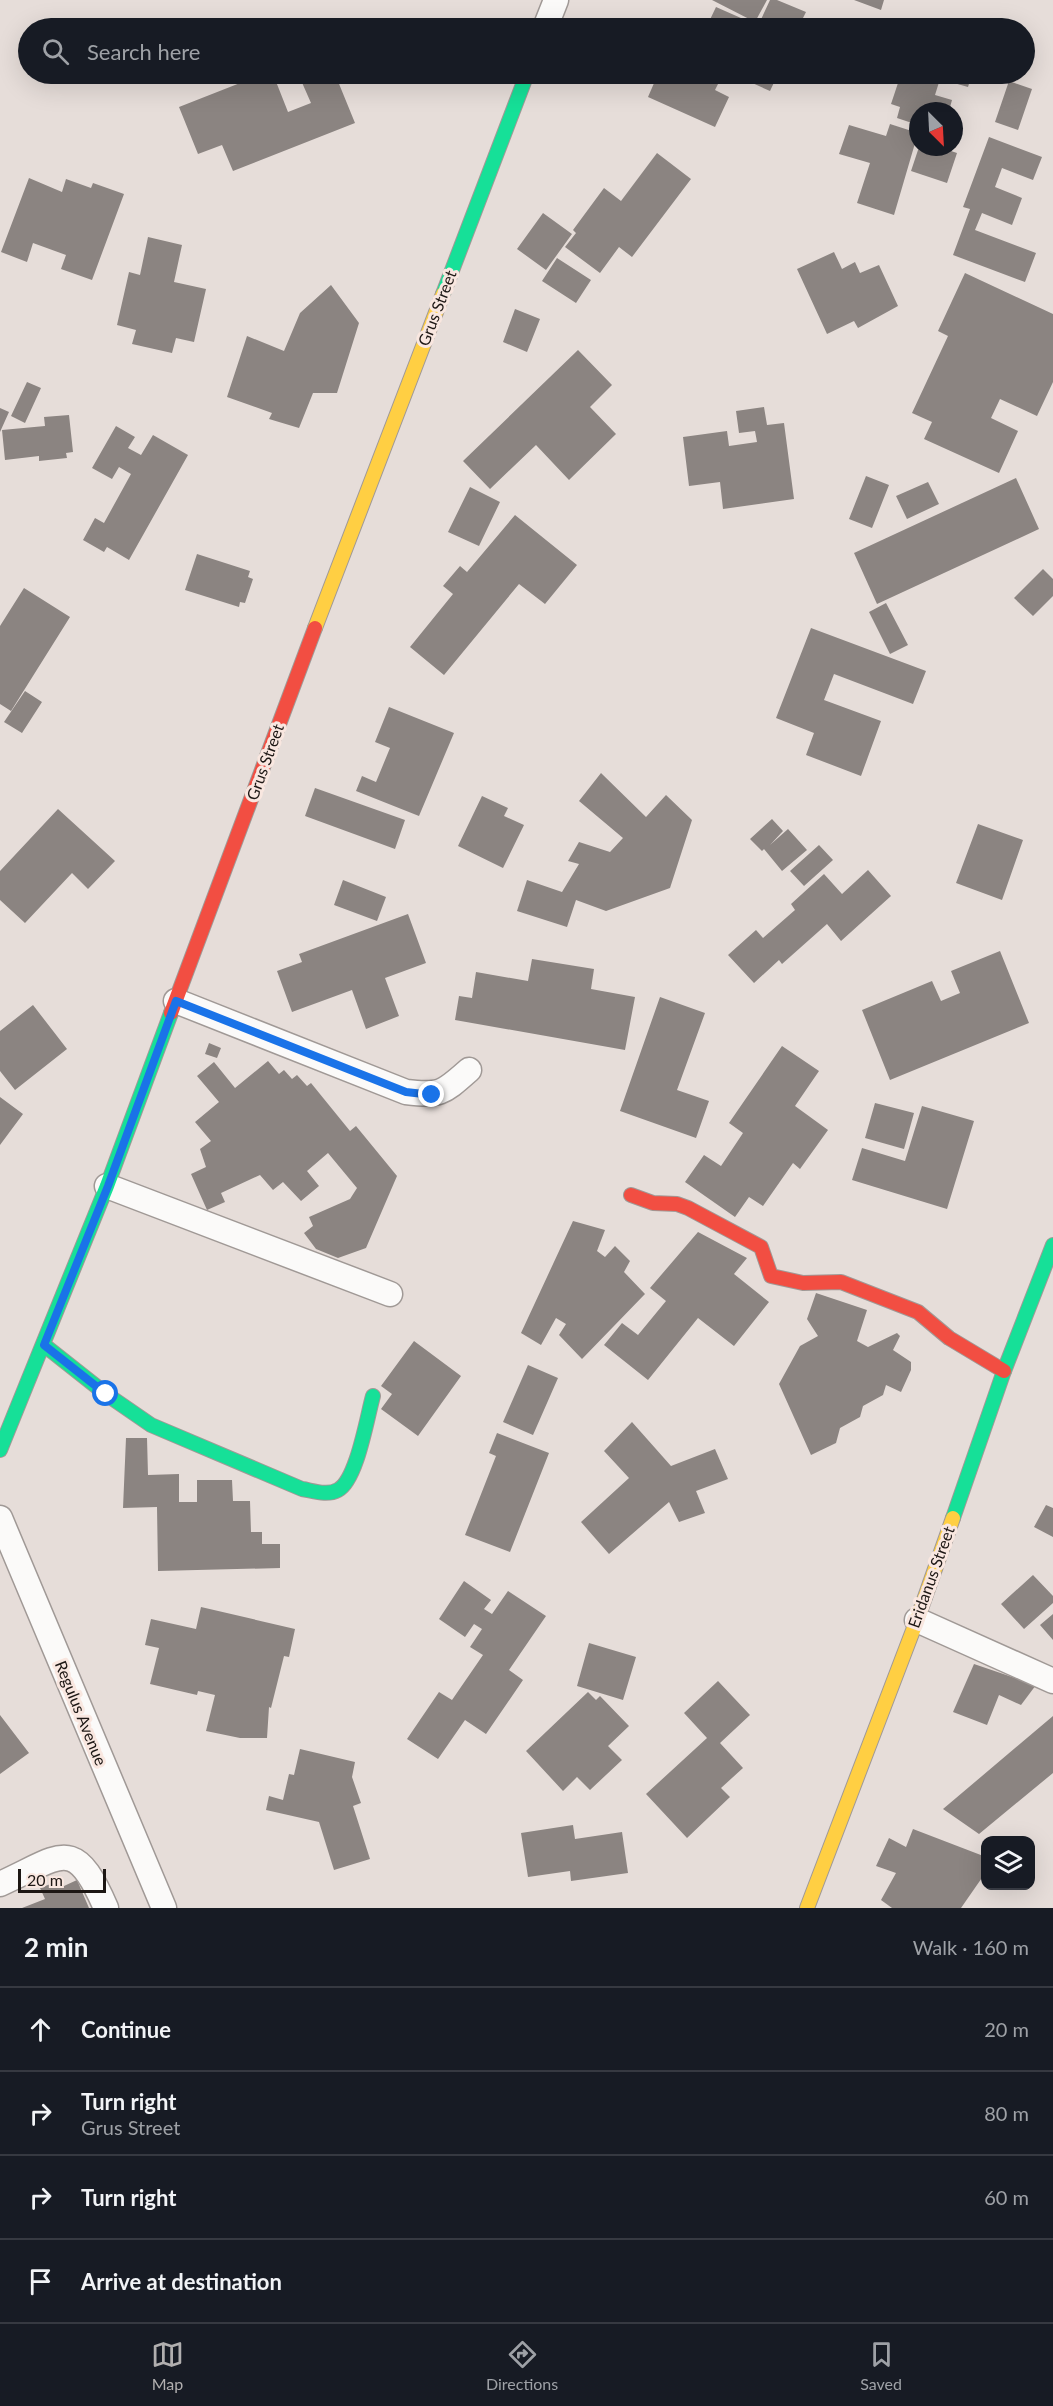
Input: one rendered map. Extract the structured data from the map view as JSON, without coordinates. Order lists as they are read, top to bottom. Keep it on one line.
{"streets":{"street":["Grus Street","Eridanus Street","Regulus Avenue"]},"scale_bar":"20 m","north":"bottom right","page":{"search":"Search here","scale":"20 m","heading":["2 min","Walk · 160 m"],"list":[["Continue","20 m"],["Turn right","Grus Street","80 m"],["Turn right","60 m"],"Arrive at destination"],"nav":["Map","Directions","Saved"]}}
